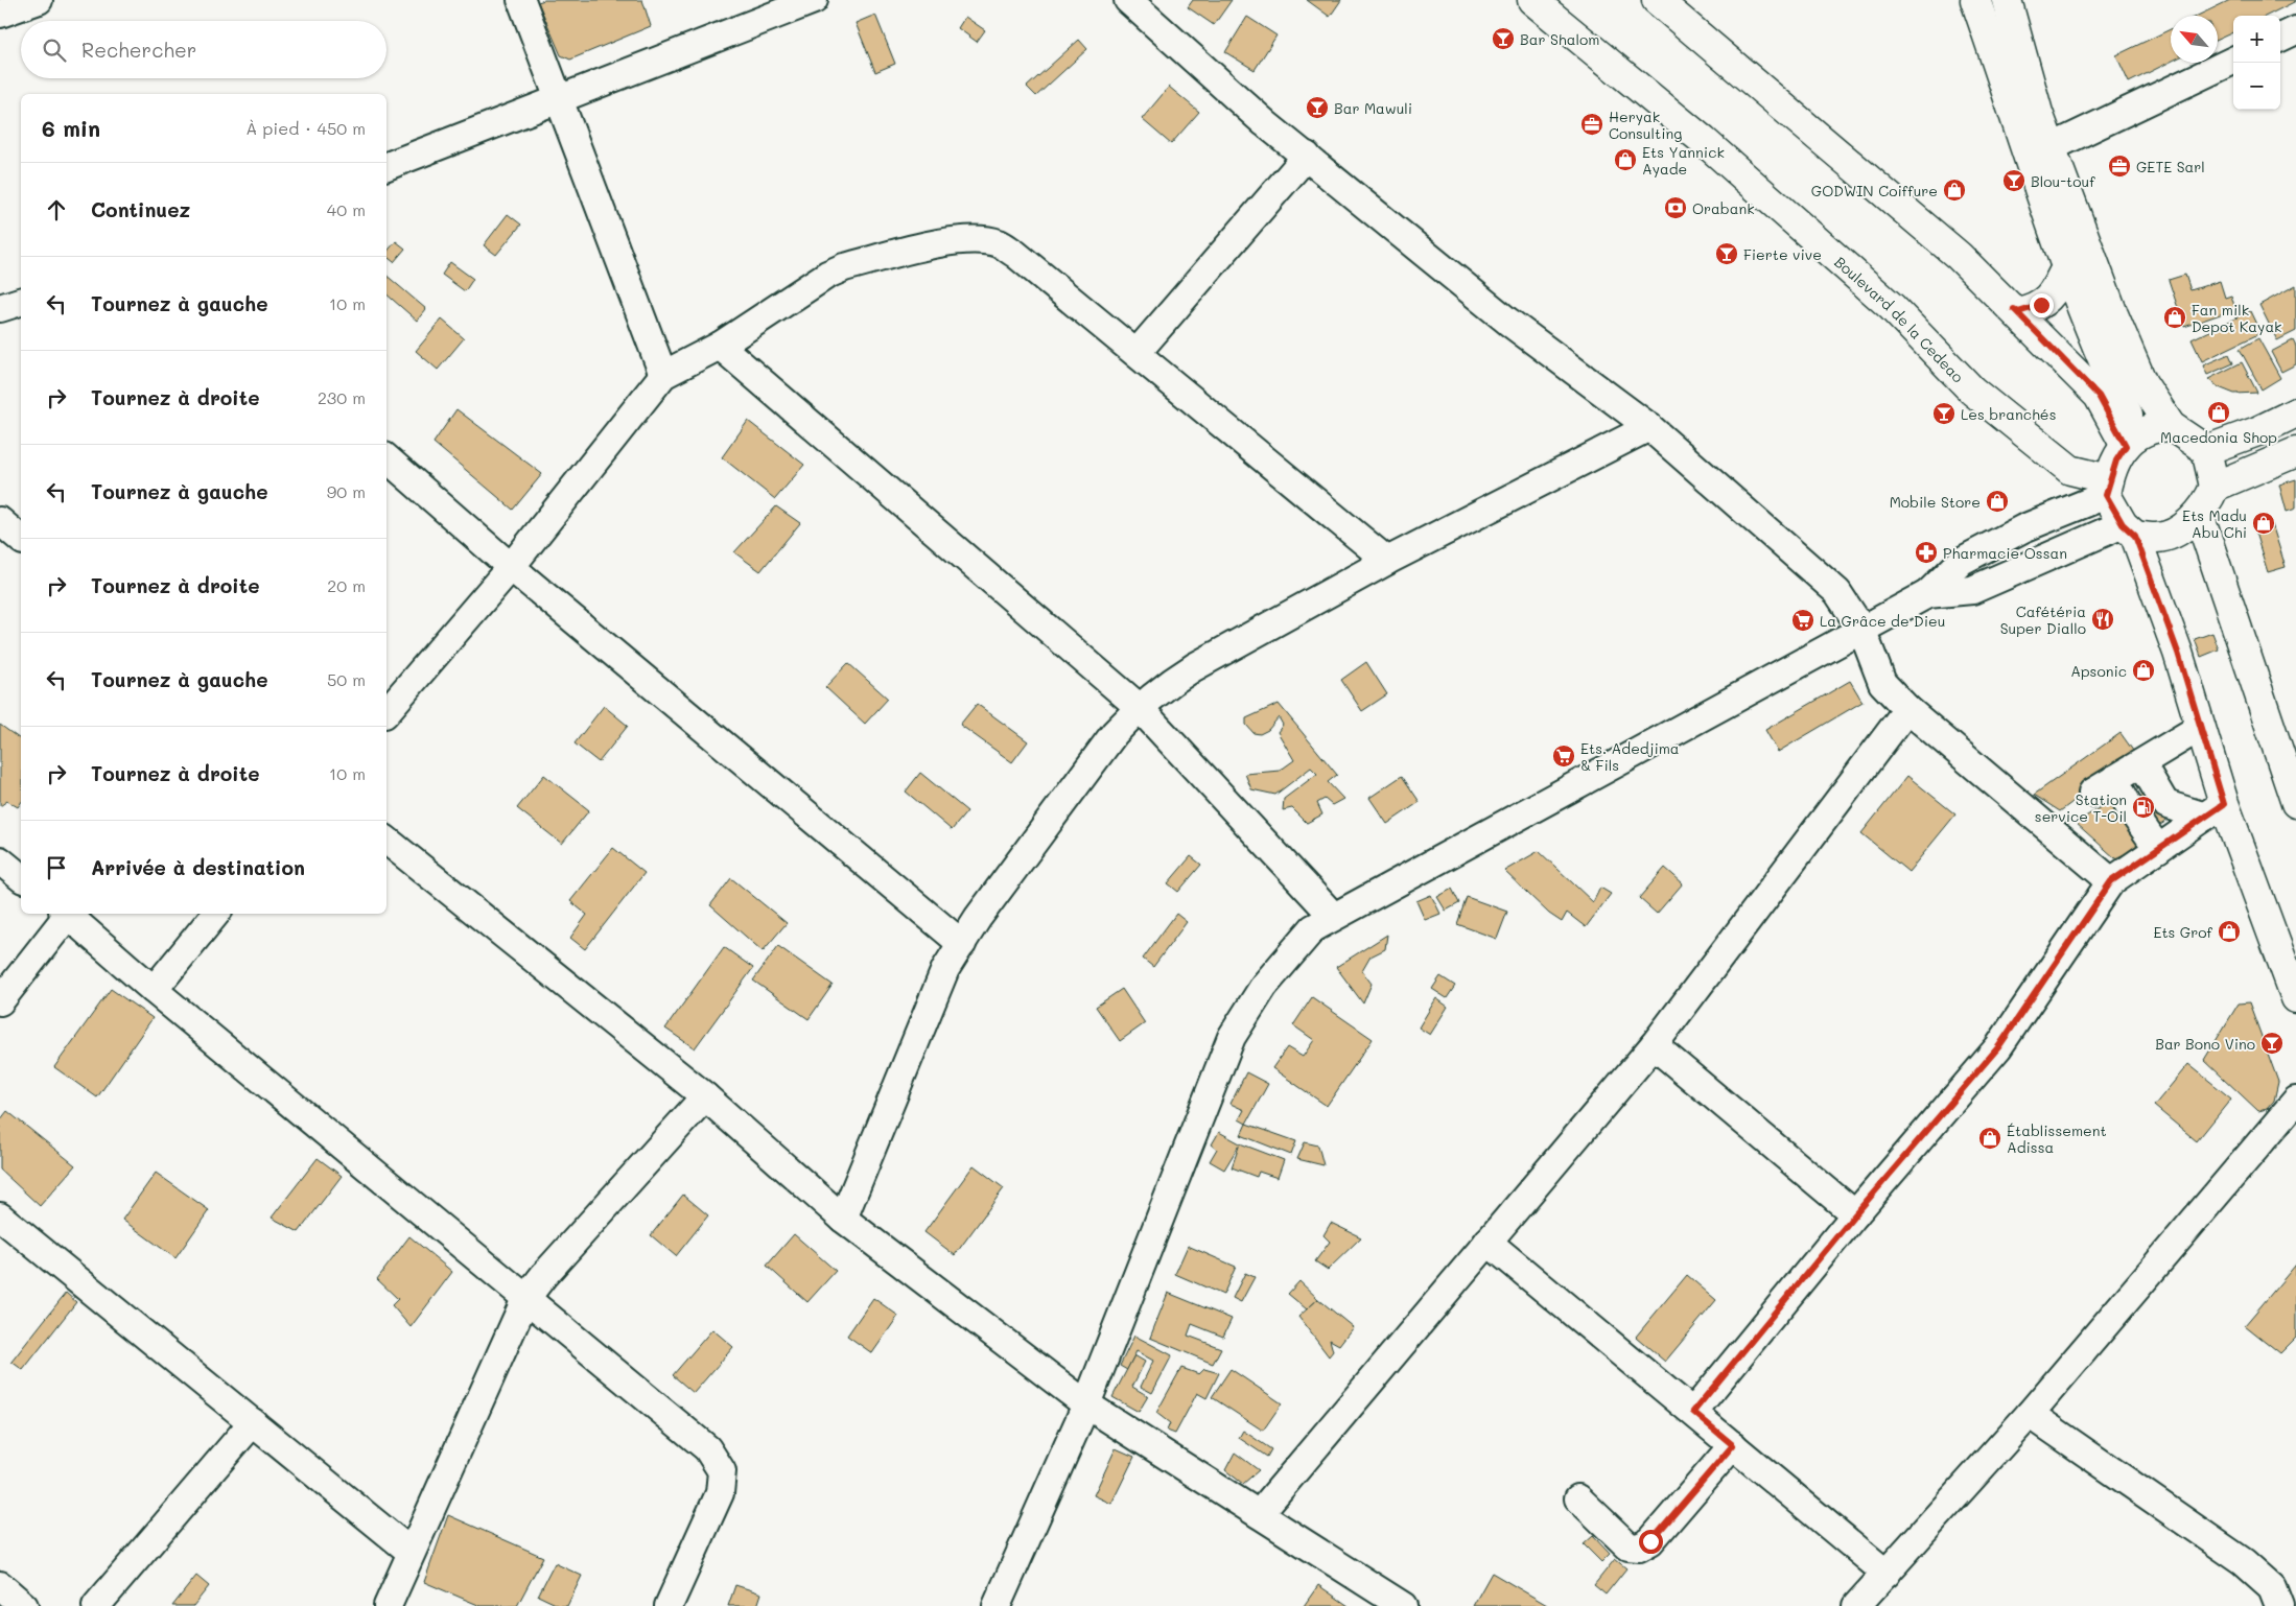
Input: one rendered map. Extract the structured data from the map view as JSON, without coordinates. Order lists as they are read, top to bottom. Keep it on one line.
{"streets":{"main road":["Boulevard de la Cedeao"]},"places":{"bar":["Bar Shalom","Bar Mawuli","Blou-touf","Fierte vive","Les branchés","Bar Bono Vino"],"office":["Heryak Consulting","GETE Sarl"],"shop":["Ets Yannick Ayade","GODWIN Coiffure","Fan milk Depot Kayak","Macedonia Shop","Mobile Store","Ets Madu Abu Chi","Apsonic","Ets Grof","Établissement Adissa"],"bank":["Orabank"],"pharmacy":["Pharmacie Ossan"],"restaurant":["Cafétéria Super Diallo"],"supermarket":["La Grâce de Dieu","Ets. Adedjima & Fils"],"fuel station":["Station service T-Oil"]},"north":"top left","page":{"map_buttons":["+","−"],"search":"Rechercher","heading":["6 min","À pied · 450 m"],"list":[["Continuez","40 m"],["Tournez à gauche","10 m"],["Tournez à droite","230 m"],["Tournez à gauche","90 m"],["Tournez à droite","20 m"],["Tournez à gauche","50 m"],["Tournez à droite","10 m"],"Arrivée à destination"]}}
